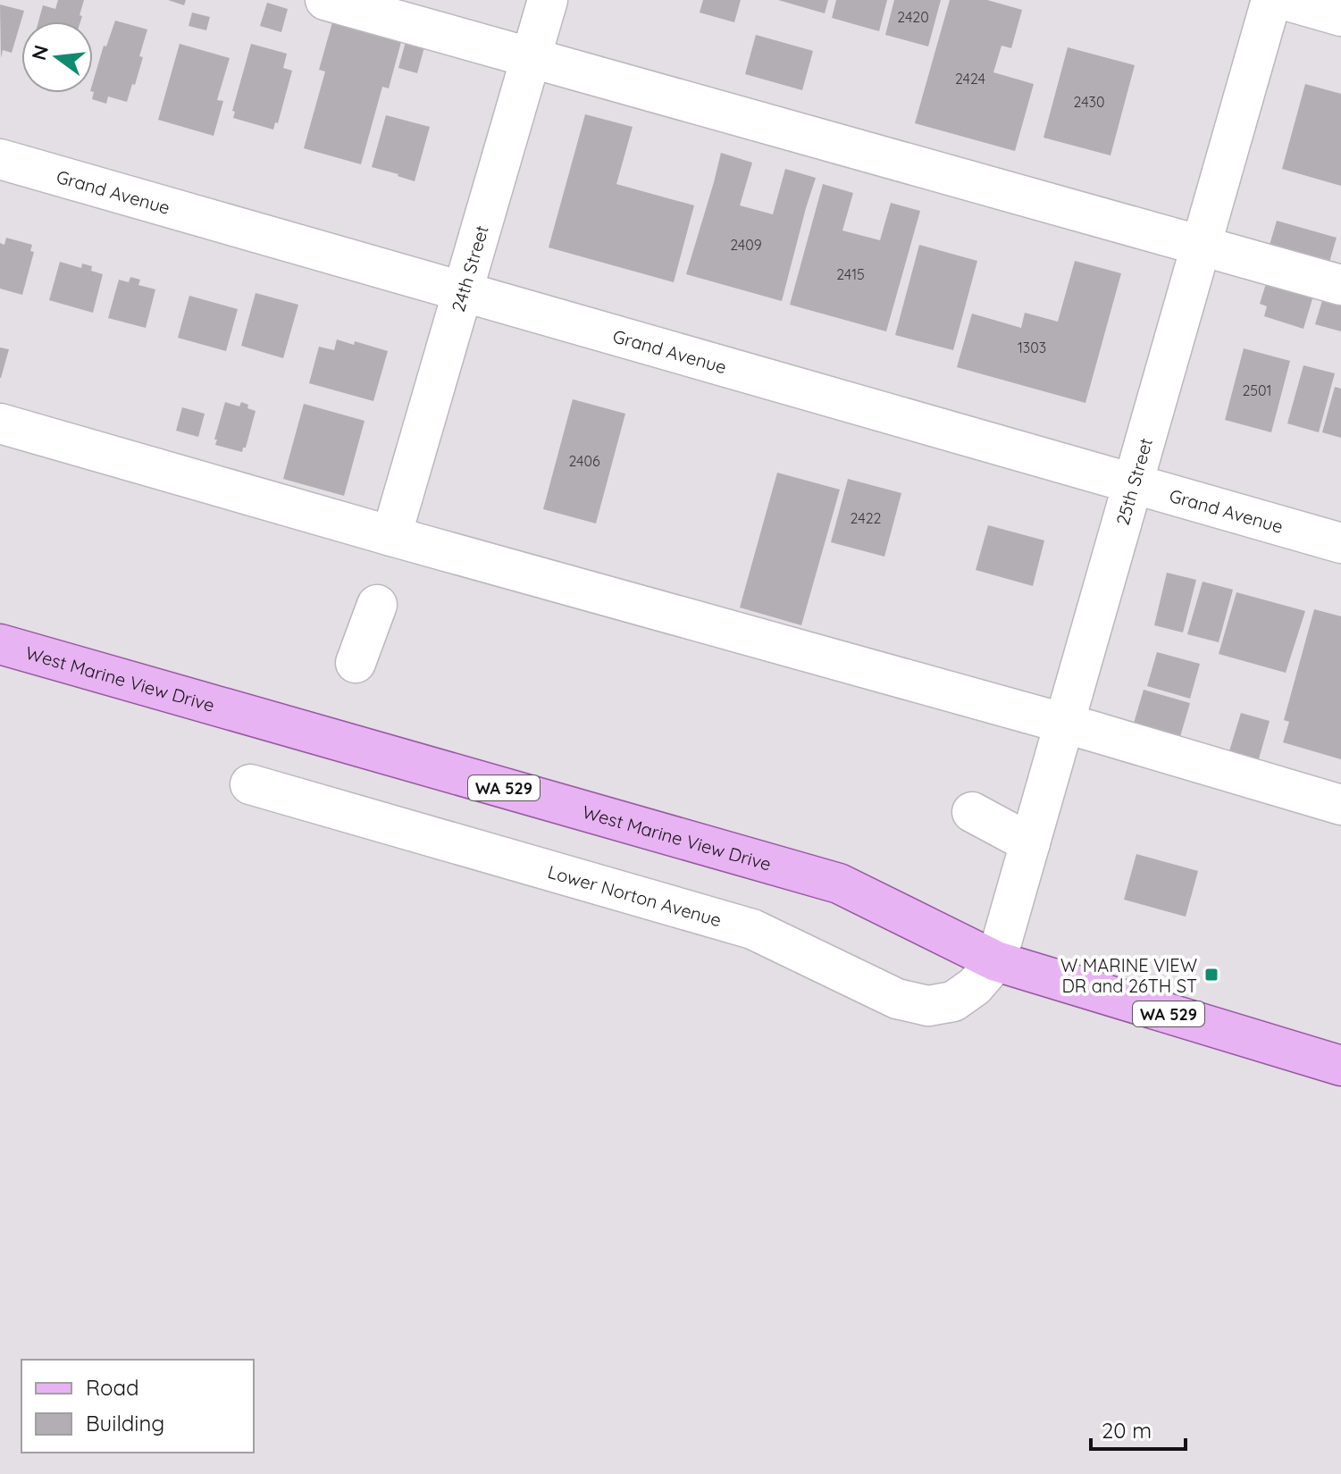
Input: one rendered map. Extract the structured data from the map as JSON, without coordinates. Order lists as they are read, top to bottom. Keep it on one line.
{"streets":{"main road":["West Marine View Drive","WA 529"],"street":["Grand Avenue","24th Street","25th Street","Lower Norton Avenue"]},"crossings":[["Grand Avenue","24th Street"],["Grand Avenue","25th Street"],["25th Street","West Marine View Drive"],["25th Street","Lower Norton Avenue"],["West Marine View Drive","Lower Norton Avenue"]],"places":{"transit":["W MARINE VIEW DR and 26TH ST"]},"house_numbers":["2420","2424","2430","2409","2415","1303","2501","2406","2422"],"legend":["Road","Building"],"scale_bar":"20 m","north":"left"}
